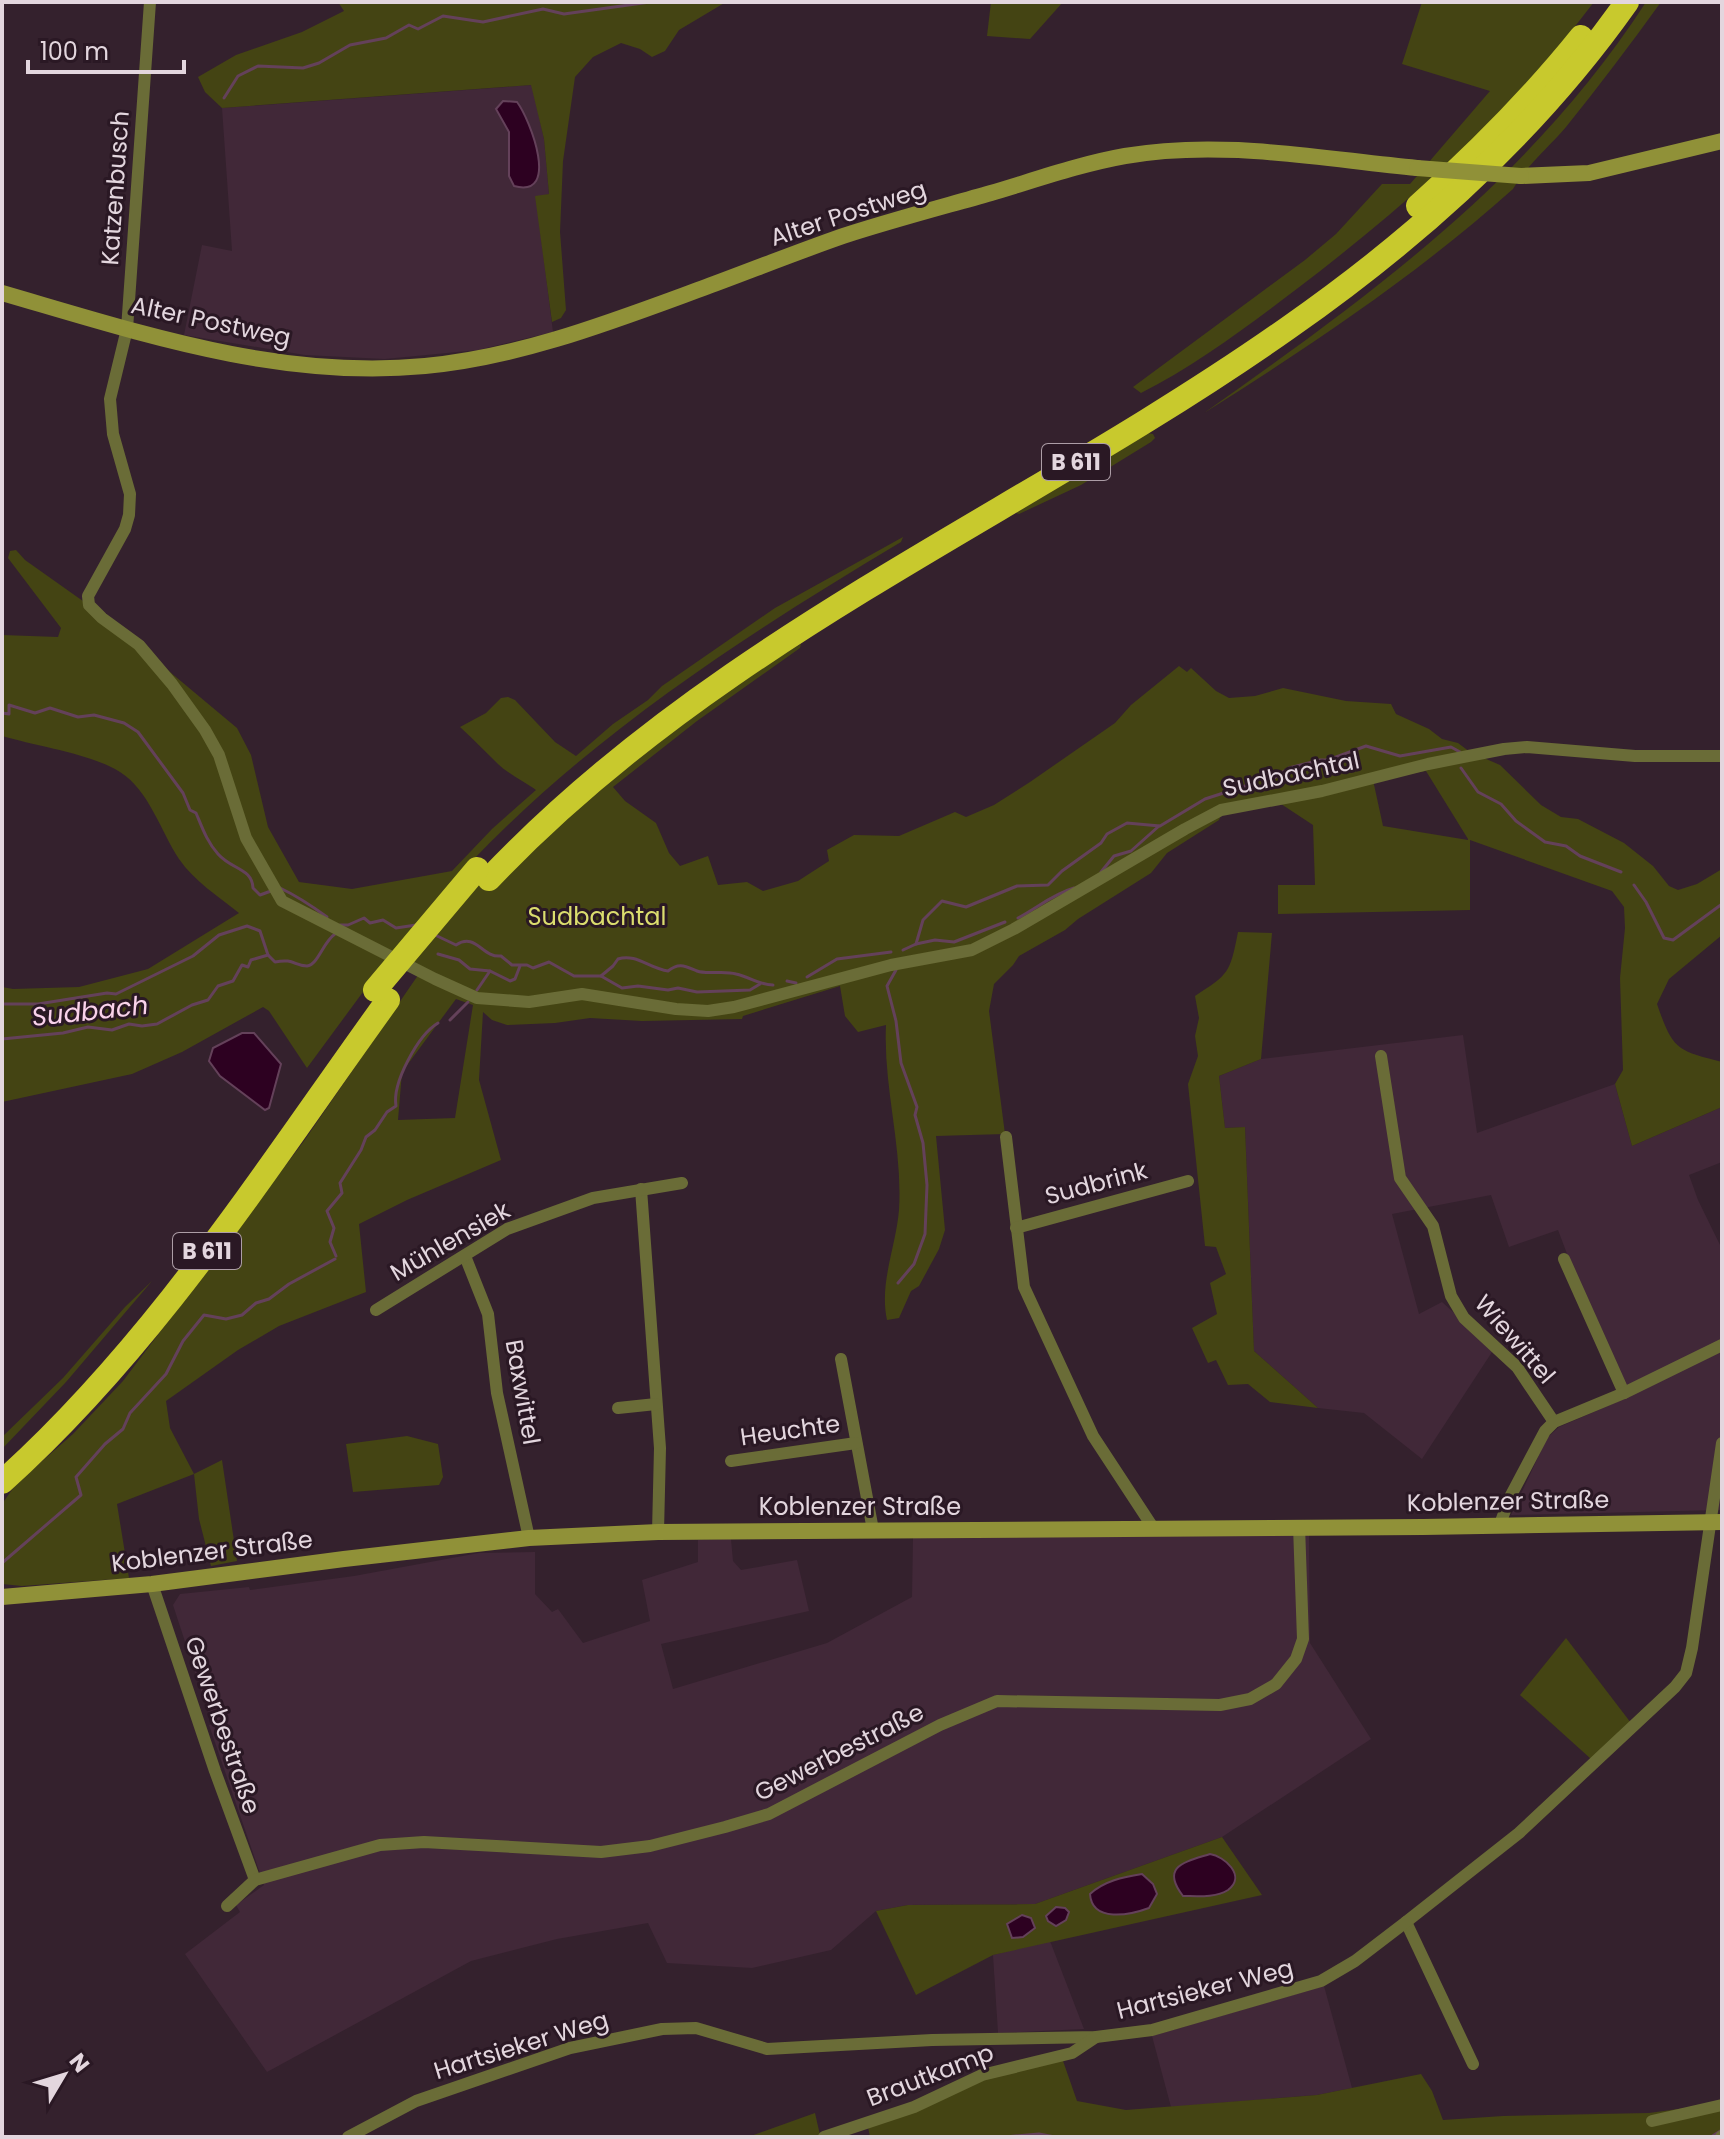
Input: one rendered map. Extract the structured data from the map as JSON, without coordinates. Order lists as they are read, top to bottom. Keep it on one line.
{"streets":{"highway":["B 611"],"street":["Katzenbusch","Alter Postweg","Sudbachtal","Sudbrink","Mühlensiek","Wiewittel","Baxwittel","Heuchte","Koblenzer Straße","Gewerbestraße","Hartsieker Weg","Brautkamp"]},"crossings":[["Katzenbusch","Alter Postweg"],["Katzenbusch","Sudbachtal"],["Mühlensiek","Baxwittel"],["Baxwittel","Koblenzer Straße"],["Heuchte","Koblenzer Straße"],["Koblenzer Straße","Gewerbestraße"],["Koblenzer Straße","Hartsieker Weg"],["Hartsieker Weg","Brautkamp"]],"water":["Sudbach"],"parks":["Sudbachtal"],"scale_bar":"100 m","north":"top right"}
